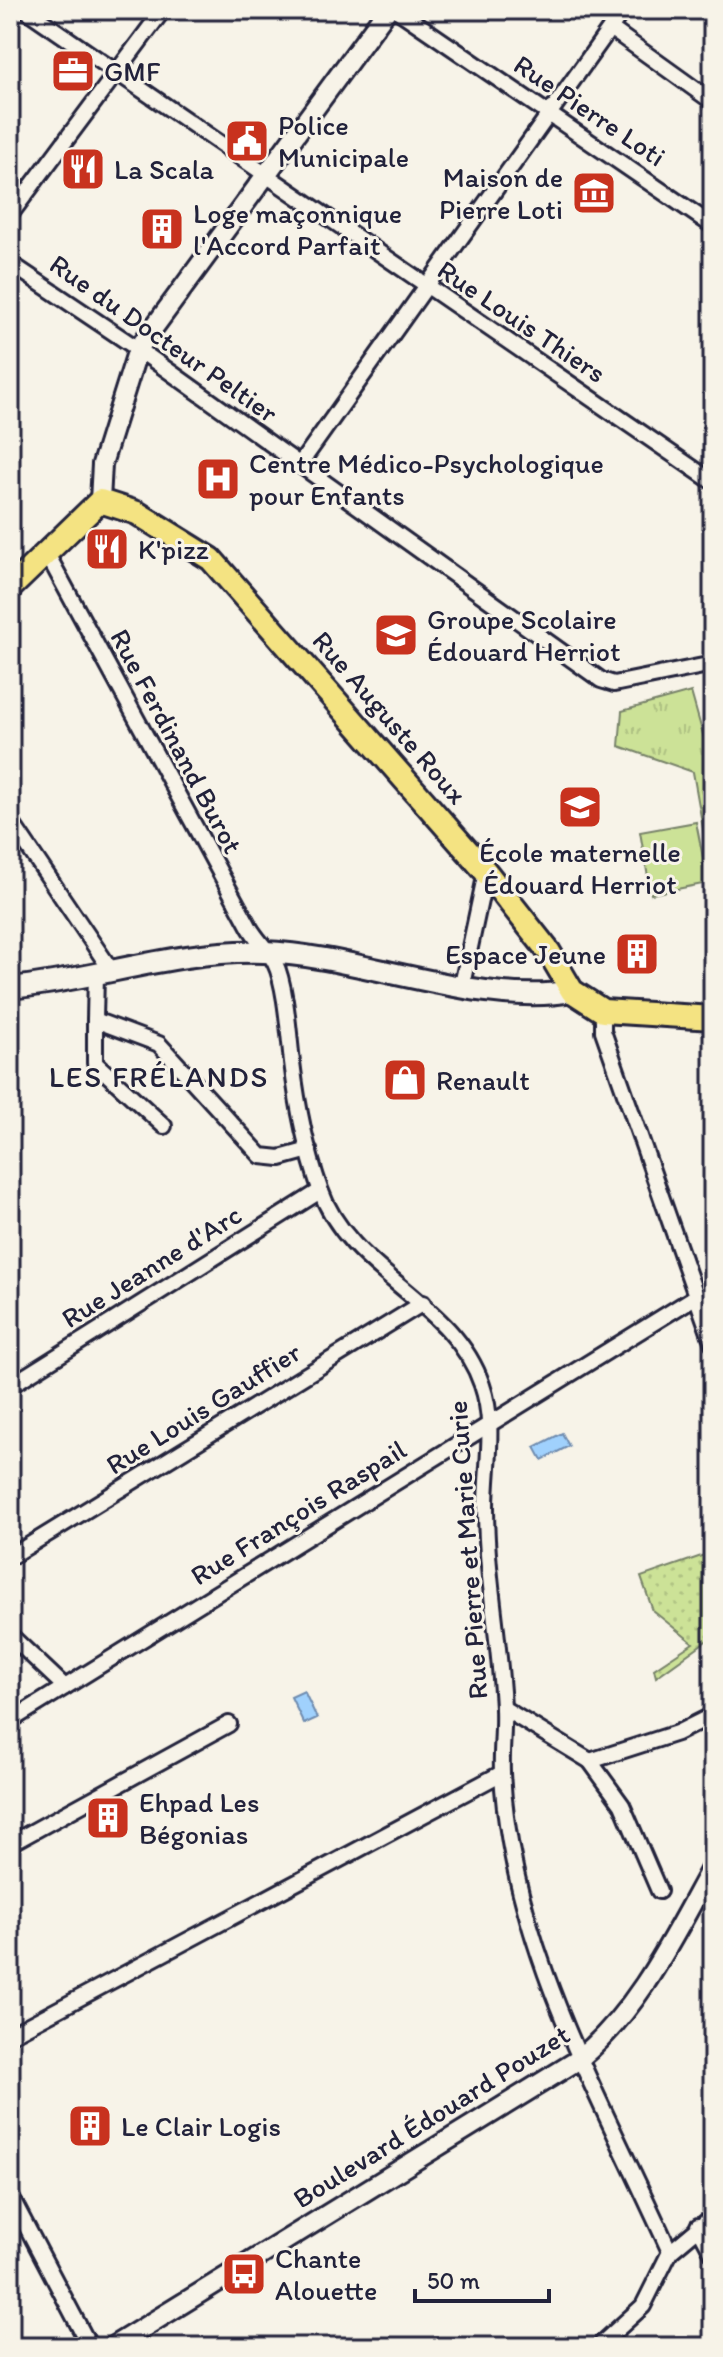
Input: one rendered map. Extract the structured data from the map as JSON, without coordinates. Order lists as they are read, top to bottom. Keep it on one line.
{"streets":{"main road":["Rue Auguste Roux"],"street":["Rue Pierre Loti","Rue Louis Thiers","Rue du Docteur Peltier","Rue Ferdinand Burot","Rue Jeanne d'Arc","Rue Louis Gauffier","Rue François Raspail","Rue Pierre et Marie Curie","Boulevard Édouard Pouzet"]},"crossings":[["Rue Ferdinand Burot","Rue Pierre et Marie Curie"],["Rue Jeanne d'Arc","Rue Pierre et Marie Curie"],["Rue Louis Gauffier","Rue Pierre et Marie Curie"],["Rue François Raspail","Rue Pierre et Marie Curie"],["Rue Pierre et Marie Curie","Boulevard Édouard Pouzet"]],"districts":["LES FRÉLANDS"],"places":{"office":["GMF"],"public building":["Police Municipale"],"restaurant":["La Scala","K'pizz"],"museum":["Maison de Pierre Loti"],"building":["Loge maçonnique l'Accord Parfait","Espace Jeune","Ehpad Les Bégonias","Le Clair Logis"],"hospital":["Centre Médico-Psychologique pour Enfants"],"school or university":["Groupe Scolaire Édouard Herriot","École maternelle Édouard Herriot"],"shop":["Renault"],"bus stop":["Chante Alouette"]},"scale_bar":"50 m"}
